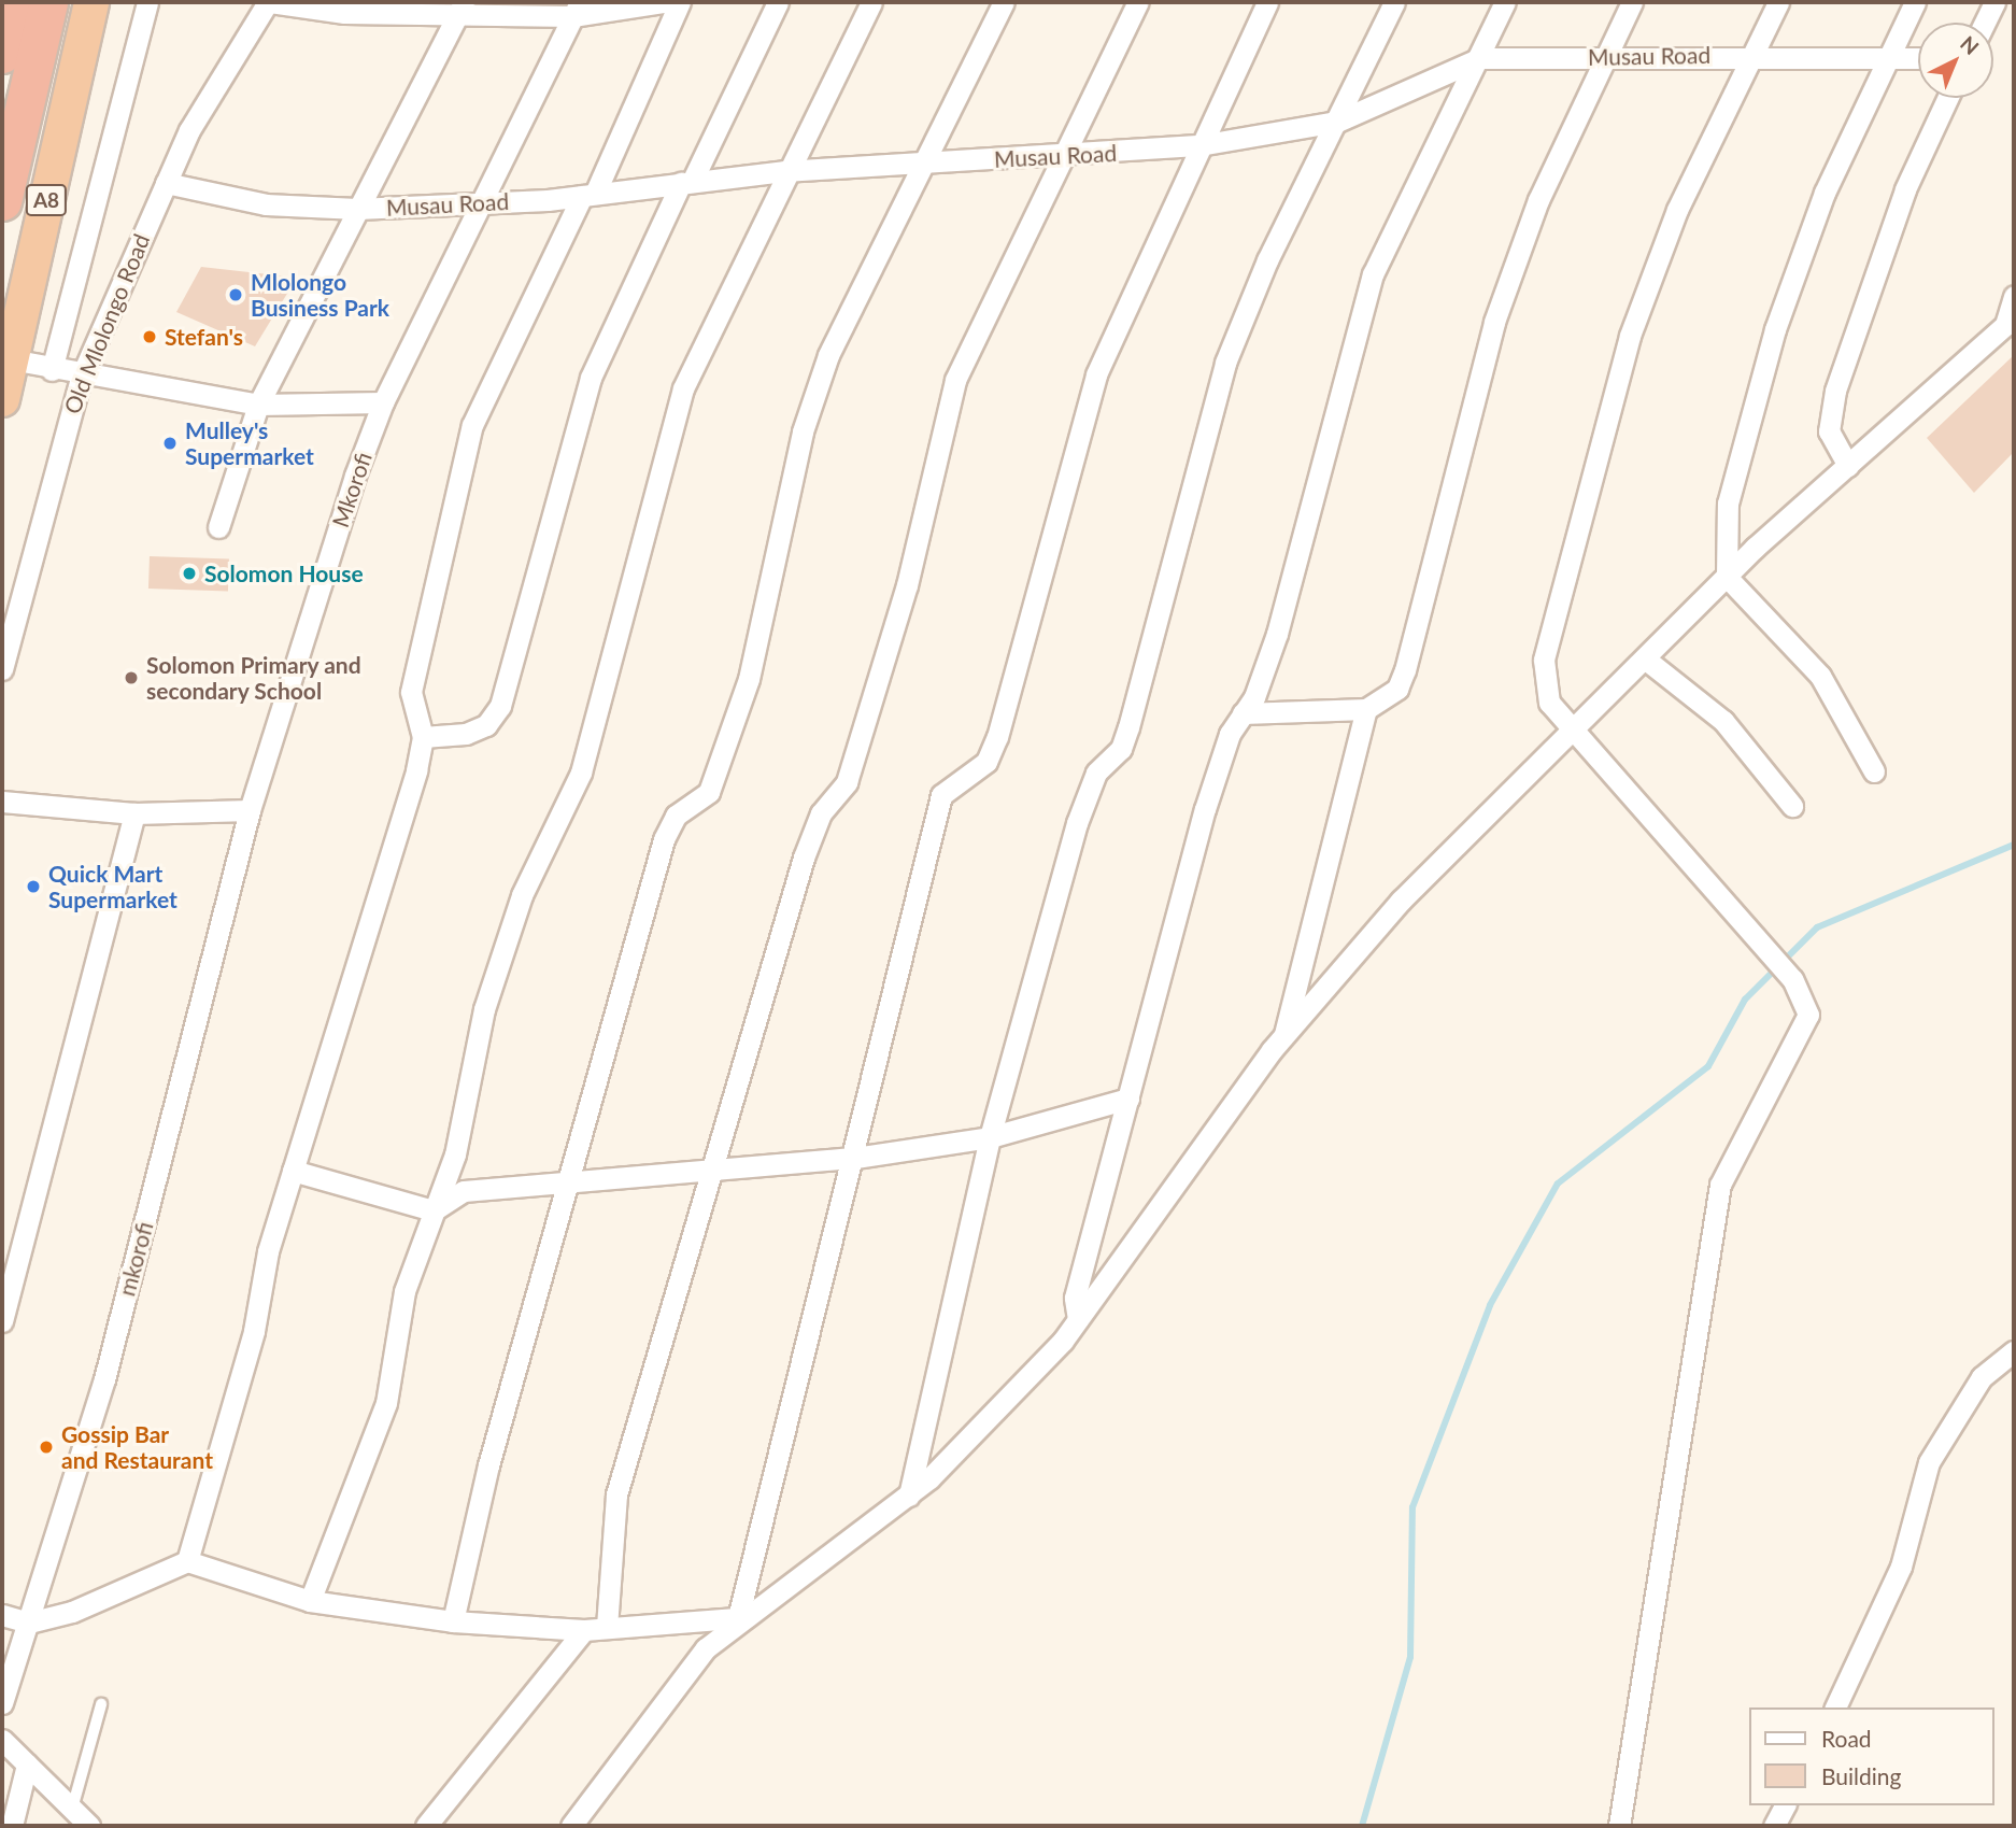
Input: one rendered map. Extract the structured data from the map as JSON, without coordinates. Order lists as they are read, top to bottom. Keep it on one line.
{"streets":{"highway":["A8"],"street":["Musau Road","Old Mlolongo Road","Mkorofi","mkorofi"]},"crossings":[["Musau Road","Old Mlolongo Road"],["Musau Road","Mkorofi"],["Mkorofi","mkorofi"]],"places":["Mlolongo Business Park","Stefan's","Mulley's Supermarket","Solomon House","Solomon Primary and secondary School","Quick Mart Supermarket","Gossip Bar and Restaurant"],"legend":["Road","Building"],"north":"top right"}
